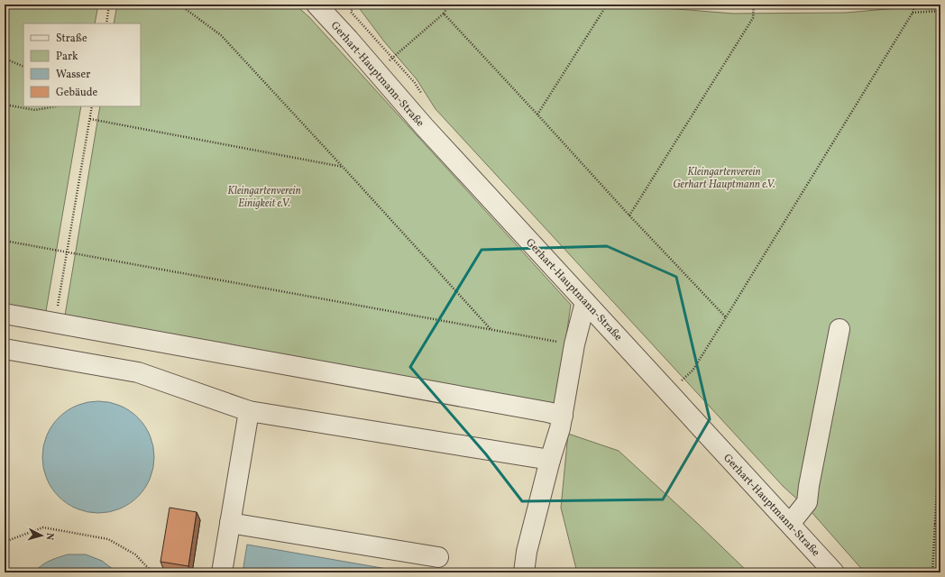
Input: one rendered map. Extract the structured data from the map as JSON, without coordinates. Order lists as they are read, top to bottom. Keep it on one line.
{"streets":{"street":["Gerhart-Hauptmann-Straße"]},"parks":["Kleingartenverein Gerhart Hauptmann e.V.","Kleingartenverein Einigkeit e.V."],"legend":["Straße","Park","Wasser","Gebäude"],"north":"right"}
